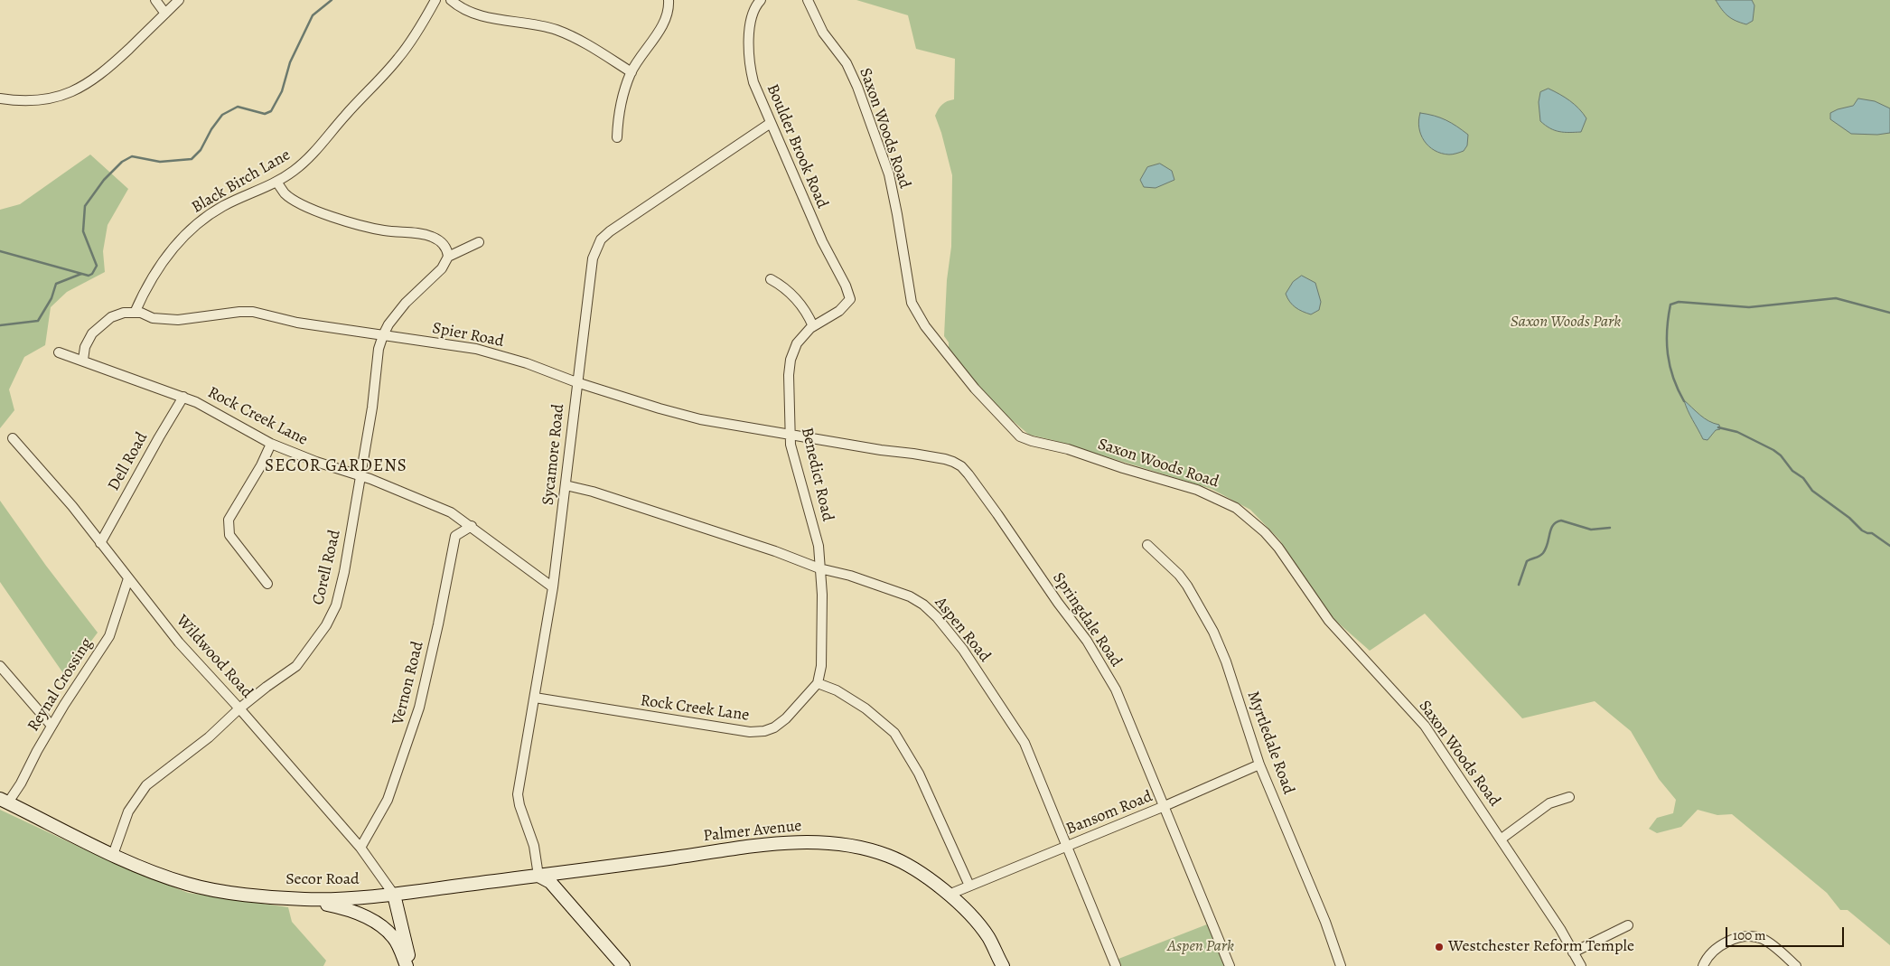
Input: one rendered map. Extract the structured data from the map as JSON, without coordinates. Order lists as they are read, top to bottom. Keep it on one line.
{"streets":{"main road":["Palmer Avenue","Secor Road"],"street":["Saxon Woods Road","Boulder Brook Road","Black Birch Lane","Spier Road","Rock Creek Lane","Sycamore Road","Dell Road","Benedict Road","Corell Road","Springdale Road","Aspen Road","Wildwood Road","Vernon Road","Reynal Crossing","Myrtledale Road","Bansom Road"]},"crossings":[["Boulder Brook Road","Sycamore Road"],["Boulder Brook Road","Benedict Road"],["Black Birch Lane","Spier Road"],["Spier Road","Sycamore Road"],["Spier Road","Benedict Road"],["Spier Road","Corell Road"],["Spier Road","Springdale Road"],["Rock Creek Lane","Sycamore Road"],["Rock Creek Lane","Dell Road"],["Rock Creek Lane","Benedict Road"],["Rock Creek Lane","Corell Road"],["Rock Creek Lane","Vernon Road"],["Sycamore Road","Aspen Road"],["Sycamore Road","Palmer Avenue"],["Sycamore Road","Secor Road"],["Dell Road","Wildwood Road"],["Benedict Road","Springdale Road"],["Benedict Road","Aspen Road"],["Corell Road","Wildwood Road"],["Corell Road","Secor Road"],["Springdale Road","Bansom Road"],["Aspen Road","Bansom Road"],["Wildwood Road","Vernon Road"],["Wildwood Road","Reynal Crossing"],["Wildwood Road","Secor Road"],["Reynal Crossing","Secor Road"],["Myrtledale Road","Bansom Road"],["Palmer Avenue","Secor Road"]],"districts":["SECOR GARDENS"],"parks":["Saxon Woods Park","Aspen Park"],"places":["Westchester Reform Temple"],"scale_bar":"100 m"}
